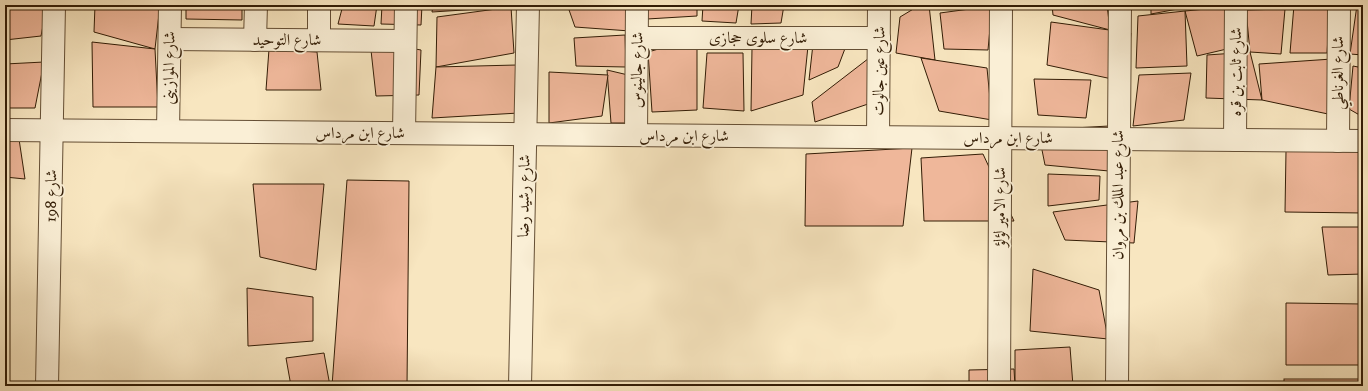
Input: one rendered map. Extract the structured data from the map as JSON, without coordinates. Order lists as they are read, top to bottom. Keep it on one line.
{"streets":{"street":["شارع سلوى حجازى","شارع التوحيد","شارع الموازينى","شارع جالينوس","شارع عين جالوت","شارع ثابت بن قره","شارع الغرناطي","شارع ابن مرداس","شارع عبد الملك بن مروان","شارع 198","شارع رشيد رضا","شارع الامير لؤلؤ"]},"crossings":[["شارع سلوى حجازى","شارع جالينوس"],["شارع سلوى حجازى","شارع عين جالوت"],["شارع التوحيد","شارع الموازينى"],["شارع الموازينى","شارع ابن مرداس"],["شارع جالينوس","شارع ابن مرداس"],["شارع عين جالوت","شارع ابن مرداس"],["شارع ثابت بن قره","شارع ابن مرداس"],["شارع الغرناطي","شارع ابن مرداس"],["شارع ابن مرداس","شارع عبد الملك بن مروان"],["شارع ابن مرداس","شارع 198"],["شارع ابن مرداس","شارع رشيد رضا"],["شارع ابن مرداس","شارع الامير لؤلؤ"]]}
